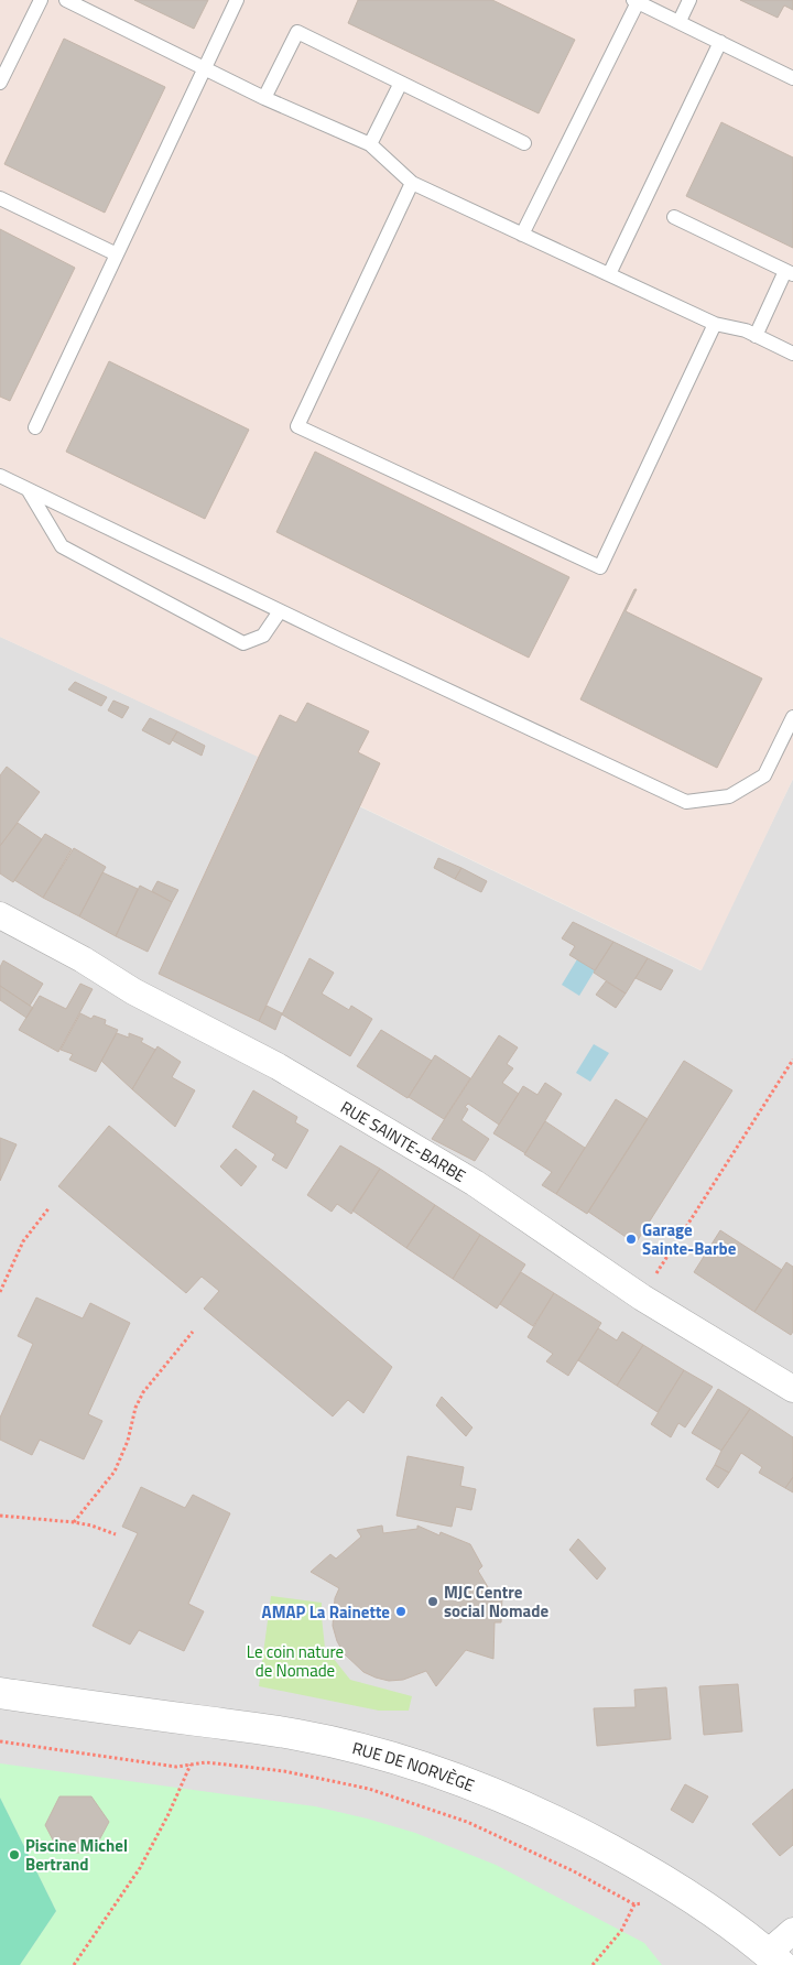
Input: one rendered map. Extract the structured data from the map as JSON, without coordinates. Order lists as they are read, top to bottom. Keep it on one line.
{"streets":{"street":["RUE SAINTE-BARBE","RUE DE NORVÈGE"]},"parks":["Le coin nature de Nomade"],"places":["Garage Sainte-Barbe","MJC Centre social Nomade","AMAP La Rainette","Piscine Michel Bertrand"]}
